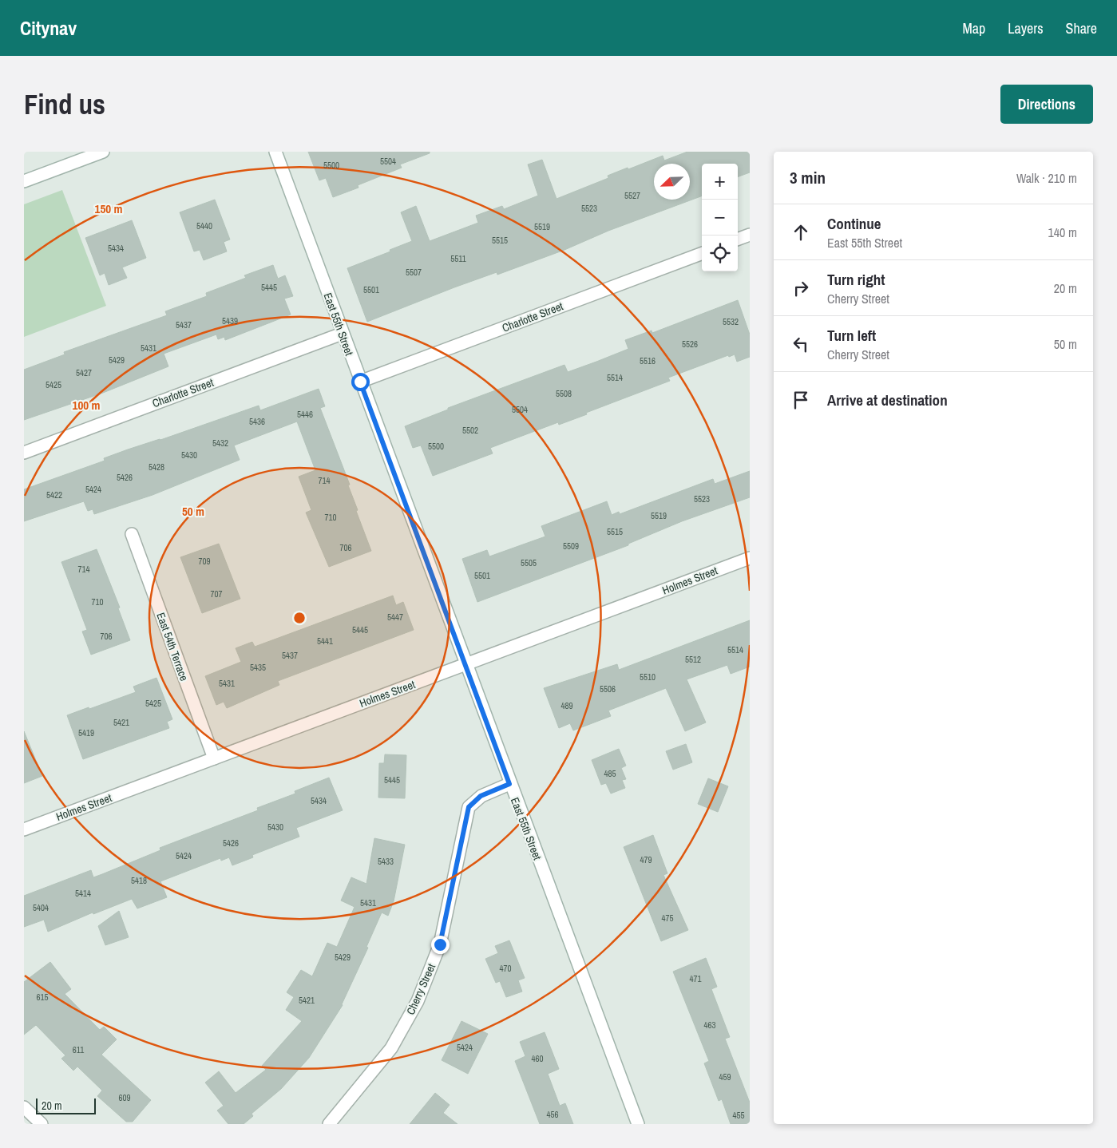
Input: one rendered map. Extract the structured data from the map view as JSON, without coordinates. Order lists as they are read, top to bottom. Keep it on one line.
{"streets":{"street":["Charlotte Street","East 55th Street","Holmes Street","East 54th Terrace","Cherry Street"]},"crossings":[["Charlotte Street","East 55th Street"],["East 55th Street","Holmes Street"],["East 55th Street","Cherry Street"],["Holmes Street","East 54th Terrace"]],"house_numbers":["5504","5500","5527","5523","5440","5519","5515","5434","5511","5507","5445","5501","5439","5532","5437","5526","5431","5429","5516","5427","5514","5425","5508","5504","5446","5436","5502","5432","5500","5430","5428","5426","714","5424","5422","5523","5519","710","5515","5509","706","709","5505","714","5501","707","710","5447","5445","706","5441","5514","5437","5512","5435","5510","5431","5506","5425","489","5421","5419","485","5445","5434","5430","5426","5424","479","5433","5418","5414","5431","5404","475","5429","470","471","615","5421","463","5424","611","460","459","609","456","455"],"scale_bar":"20 m","north":"bottom left","page":{"header":"Citynav","nav":["Map","Layers","Share"],"buttons":"Directions","title":"Find us","heading":["3 min","Walk · 210 m"],"map_buttons":["+","−"],"list":[["Continue","East 55th Street","140 m"],["Turn right","Cherry Street","20 m"],["Turn left","Cherry Street","50 m"],"Arrive at destination"],"scale":"20 m"},"rings":["150 m","100 m","50 m"]}
